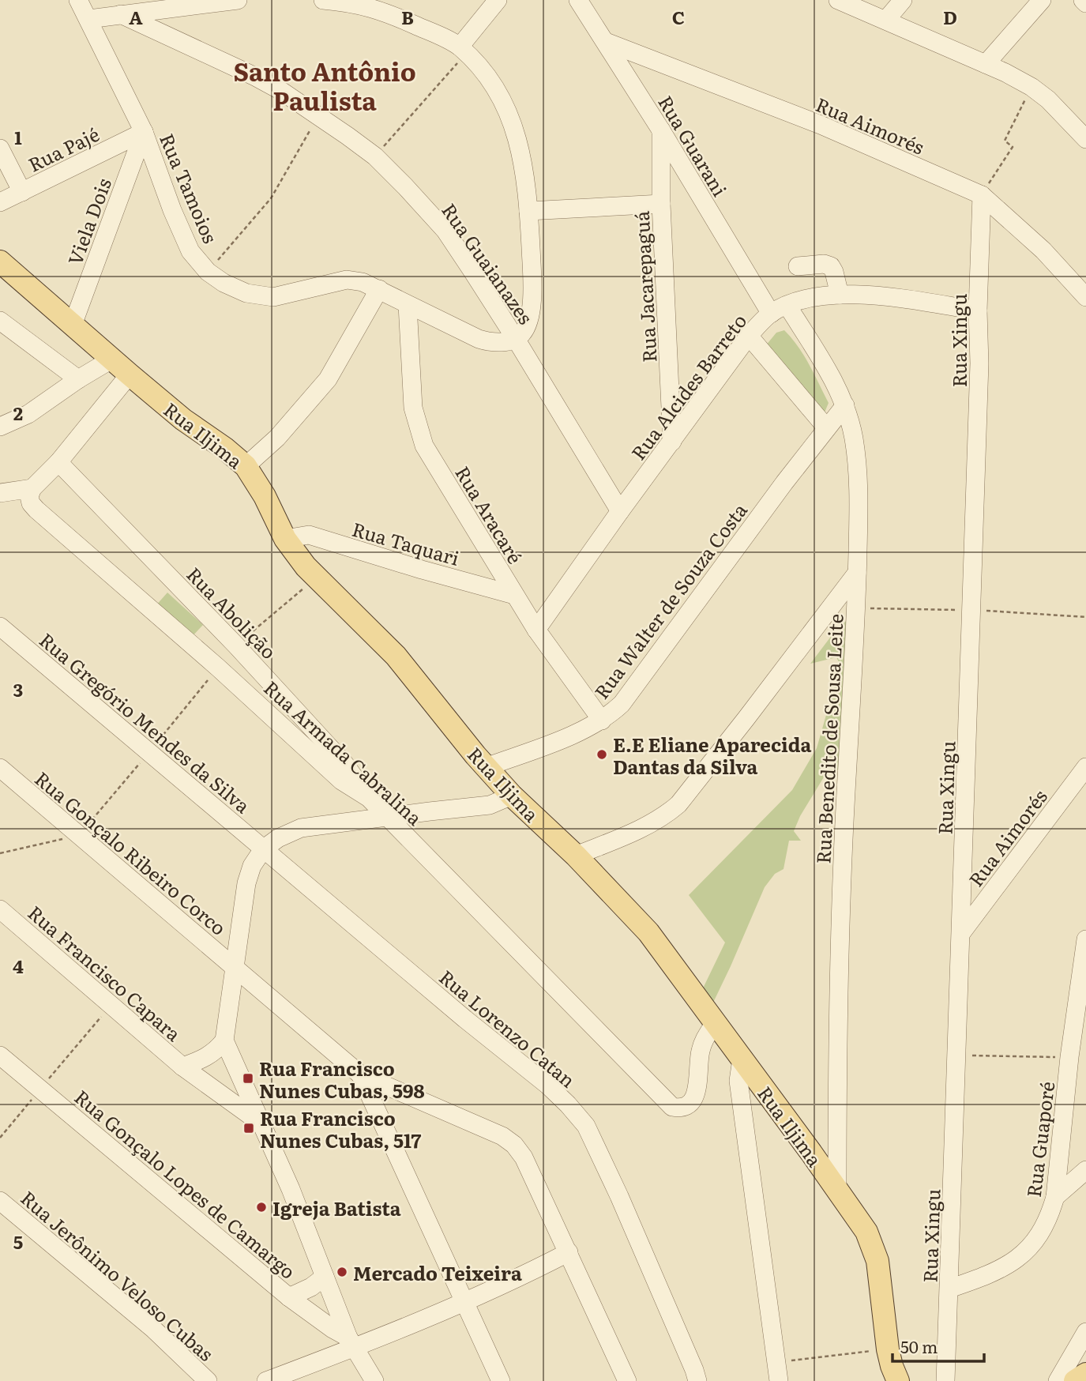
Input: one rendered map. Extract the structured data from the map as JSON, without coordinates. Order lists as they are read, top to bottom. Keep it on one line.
{"streets":{"main road":["Rua Iljima"],"street":["Rua Aimorés","Rua Guarani","Rua Pajé","Rua Tamoios","Viela Dois","Rua Guaianazes","Rua Jacarepaguá","Rua Xingu","Rua Alcides Barreto","Rua Aracaré","Rua Taquari","Rua Walter de Souza Costa","Rua Abolição","Rua Gregório Mendes da Silva","Rua Benedito de Sousa Leite","Rua Armada Cabralina","Rua Gonçalo Ribeiro Corco","Rua Francisco Capara","Rua Lorenzo Catan","Rua Guaporé","Rua Gonçalo Lopes de Camargo","Rua Jerônimo Veloso Cubas"]},"crossings":[["Rua Aimorés","Rua Guarani"],["Rua Aimorés","Rua Xingu"],["Rua Guarani","Rua Jacarepaguá"],["Rua Guarani","Rua Alcides Barreto"],["Rua Pajé","Rua Tamoios"],["Rua Pajé","Viela Dois"],["Rua Tamoios","Viela Dois"],["Rua Tamoios","Rua Guaianazes"],["Rua Tamoios","Rua Aracaré"],["Viela Dois","Rua Iljima"],["Rua Guaianazes","Rua Alcides Barreto"],["Rua Jacarepaguá","Rua Alcides Barreto"],["Rua Xingu","Rua Alcides Barreto"],["Rua Xingu","Rua Guaporé"],["Rua Alcides Barreto","Rua Aracaré"],["Rua Alcides Barreto","Rua Benedito de Sousa Leite"],["Rua Iljima","Rua Taquari"],["Rua Iljima","Rua Walter de Souza Costa"],["Rua Iljima","Rua Benedito de Sousa Leite"],["Rua Iljima","Rua Armada Cabralina"],["Rua Aracaré","Rua Taquari"],["Rua Aracaré","Rua Walter de Souza Costa"],["Rua Walter de Souza Costa","Rua Benedito de Sousa Leite"],["Rua Abolição","Rua Armada Cabralina"],["Rua Gregório Mendes da Silva","Rua Lorenzo Catan"]],"districts":["Santo Antônio Paulista"],"places":{"other":["E.E Eliane Aparecida Dantas da Silva","Igreja Batista","Mercado Teixeira"],"transit":["Rua Francisco Nunes Cubas, 598","Rua Francisco Nunes Cubas, 517"]},"scale_bar":"50 m","grid":{"columns":["A","B","C","D"],"rows":["1","2","3","4","5"]}}
